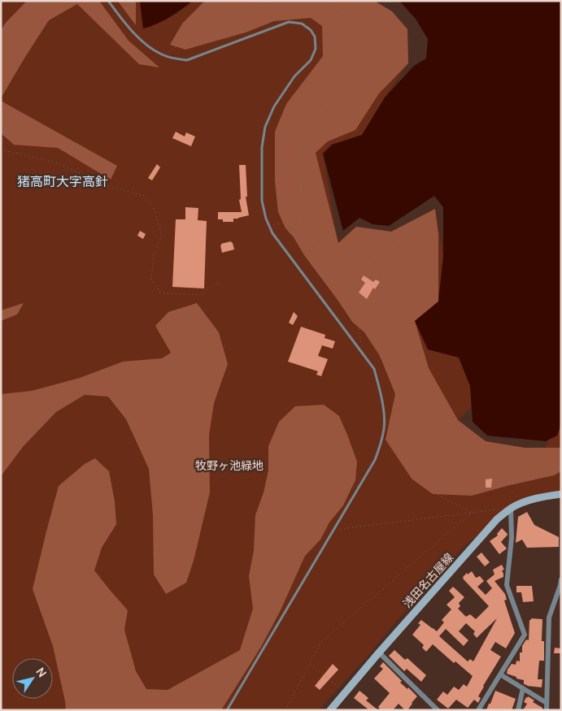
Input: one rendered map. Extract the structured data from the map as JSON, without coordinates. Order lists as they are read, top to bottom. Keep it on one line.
{"streets":{"main road":["浅田名古屋線"]},"districts":["猪高町大字高針"],"parks":["牧野ヶ池緑地"],"north":"top right"}
